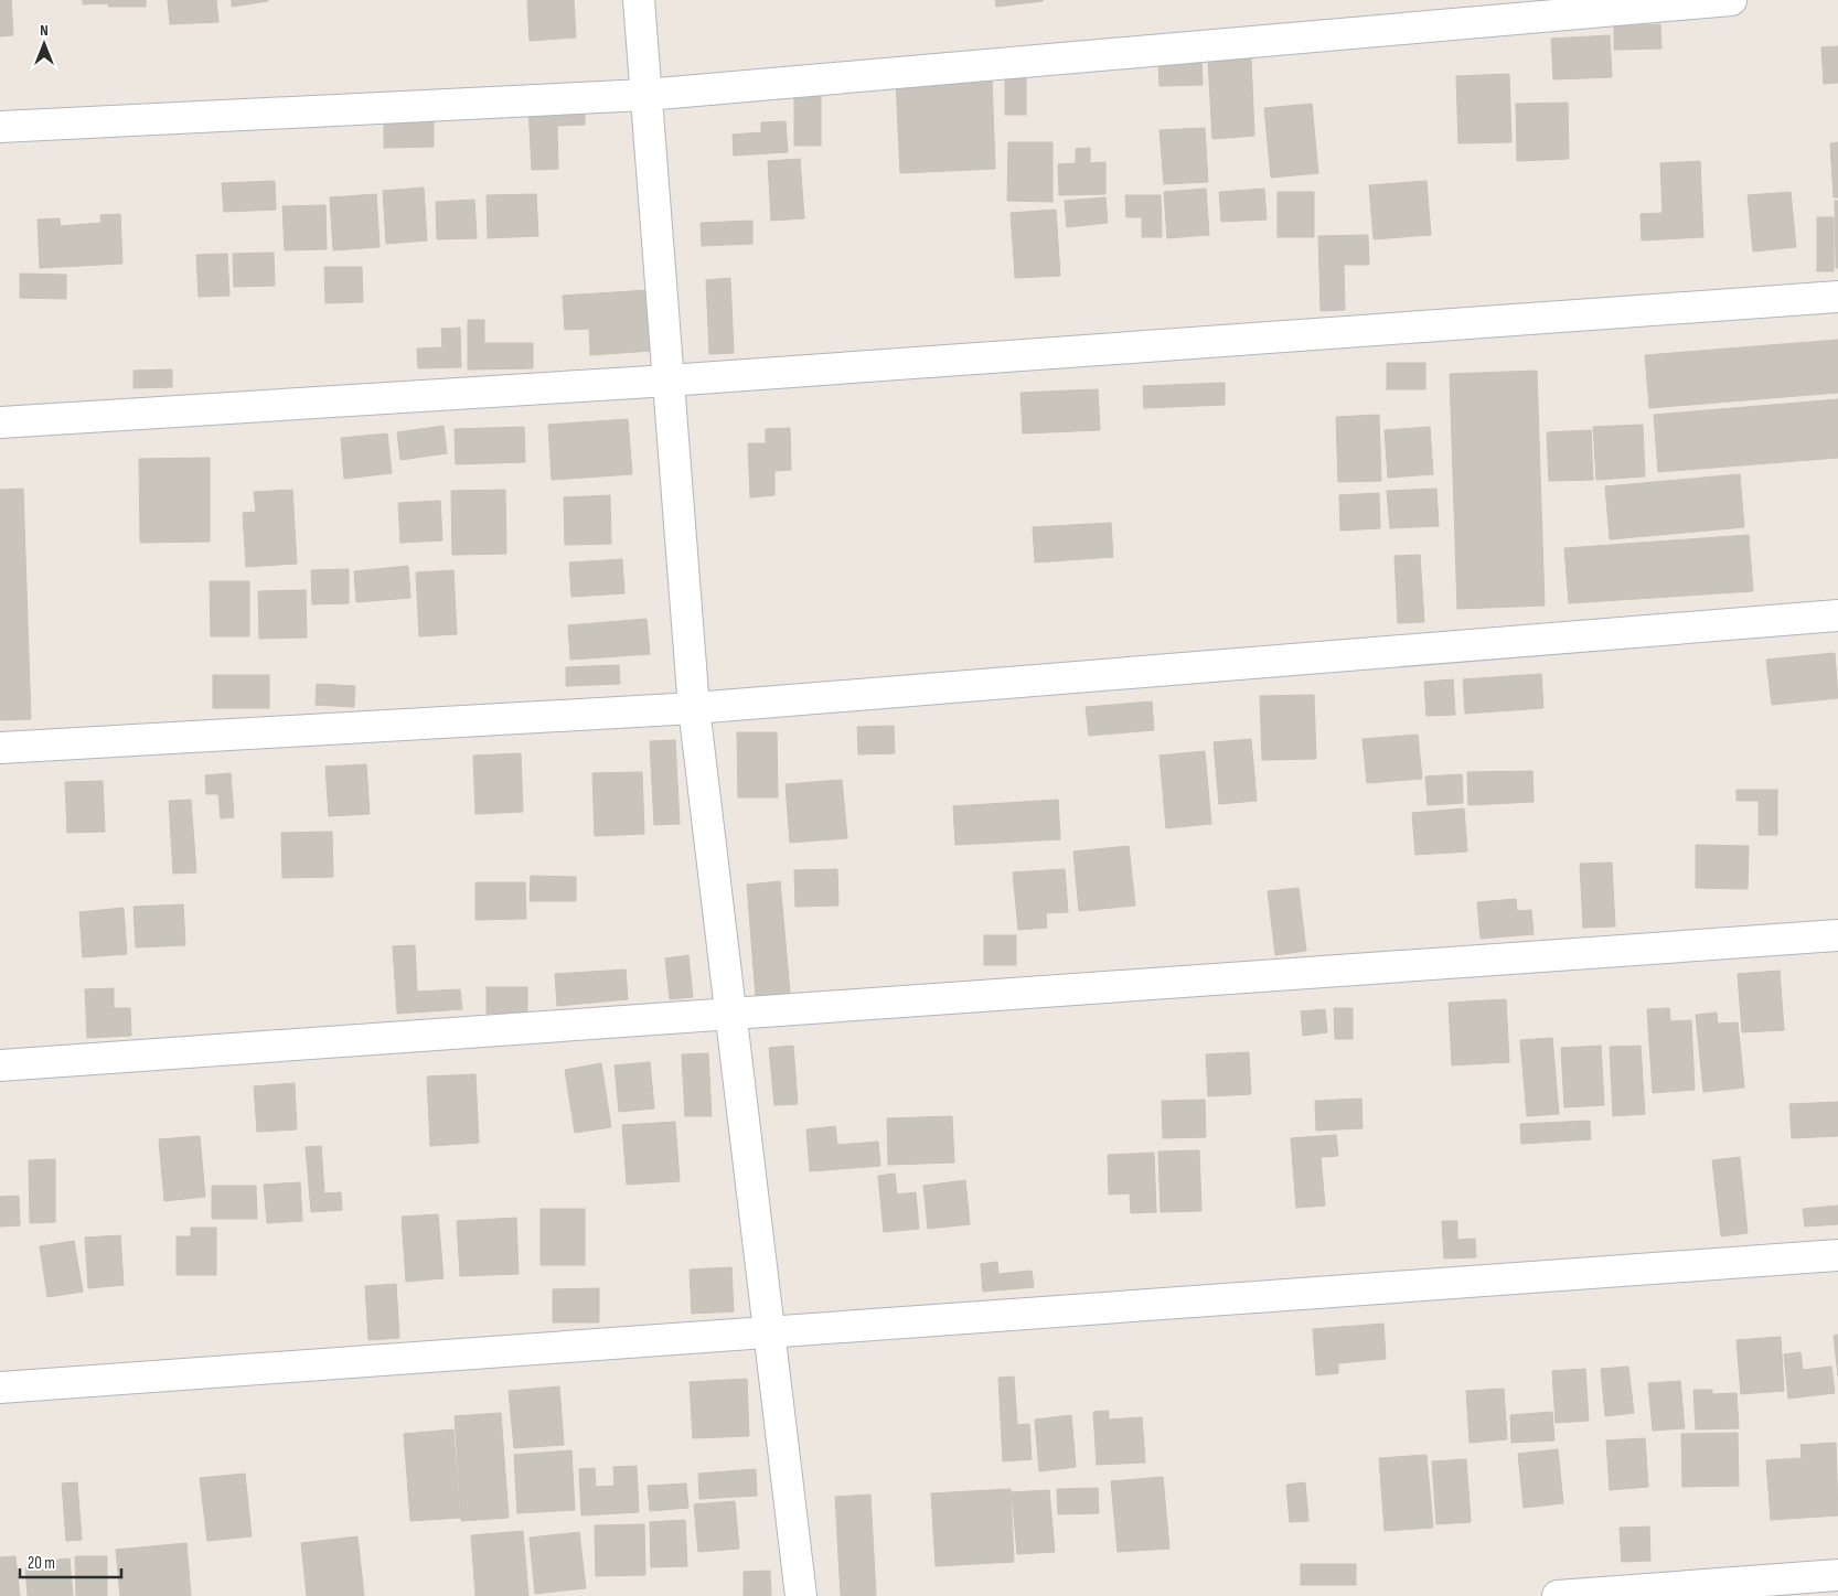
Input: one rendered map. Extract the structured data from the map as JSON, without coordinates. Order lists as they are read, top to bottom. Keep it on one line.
{"scale_bar":"20 m","north":"top"}
